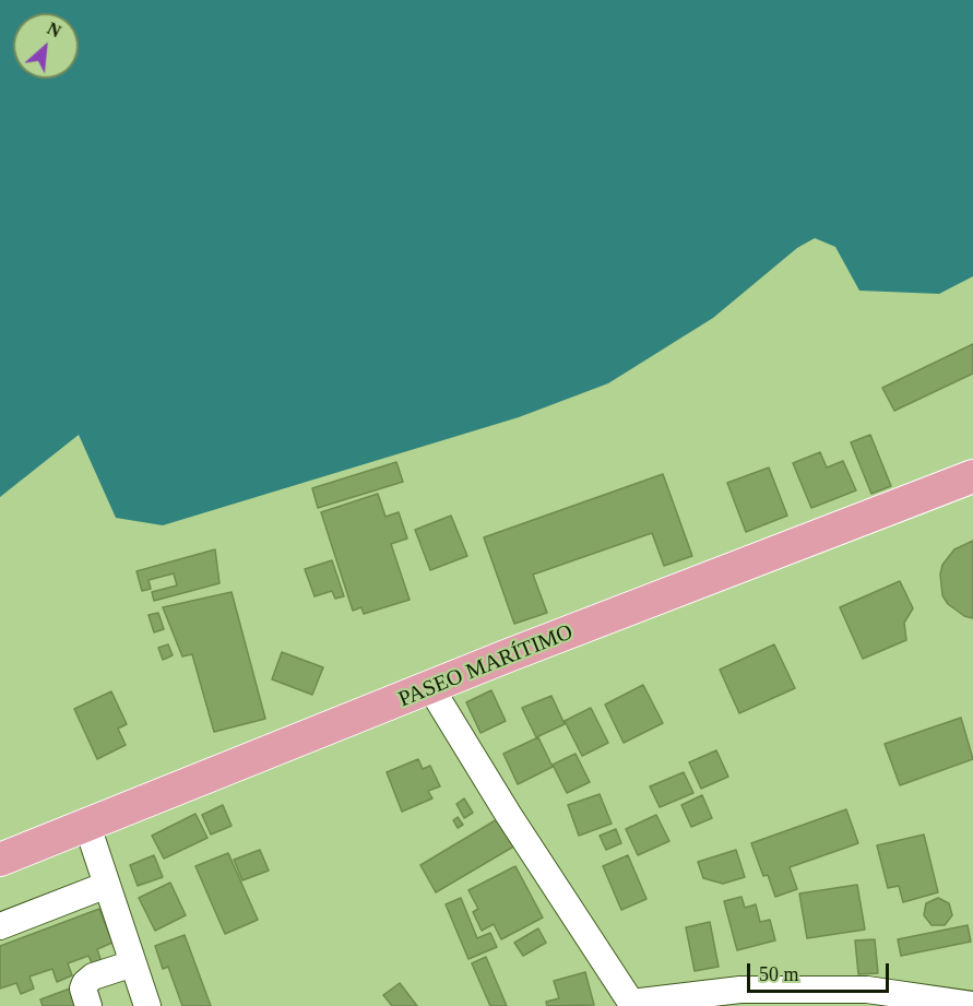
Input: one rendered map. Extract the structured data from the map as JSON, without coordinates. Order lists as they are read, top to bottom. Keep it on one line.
{"streets":{"main road":["PASEO MARÍTIMO"]},"scale_bar":"50 m","north":"top right"}
